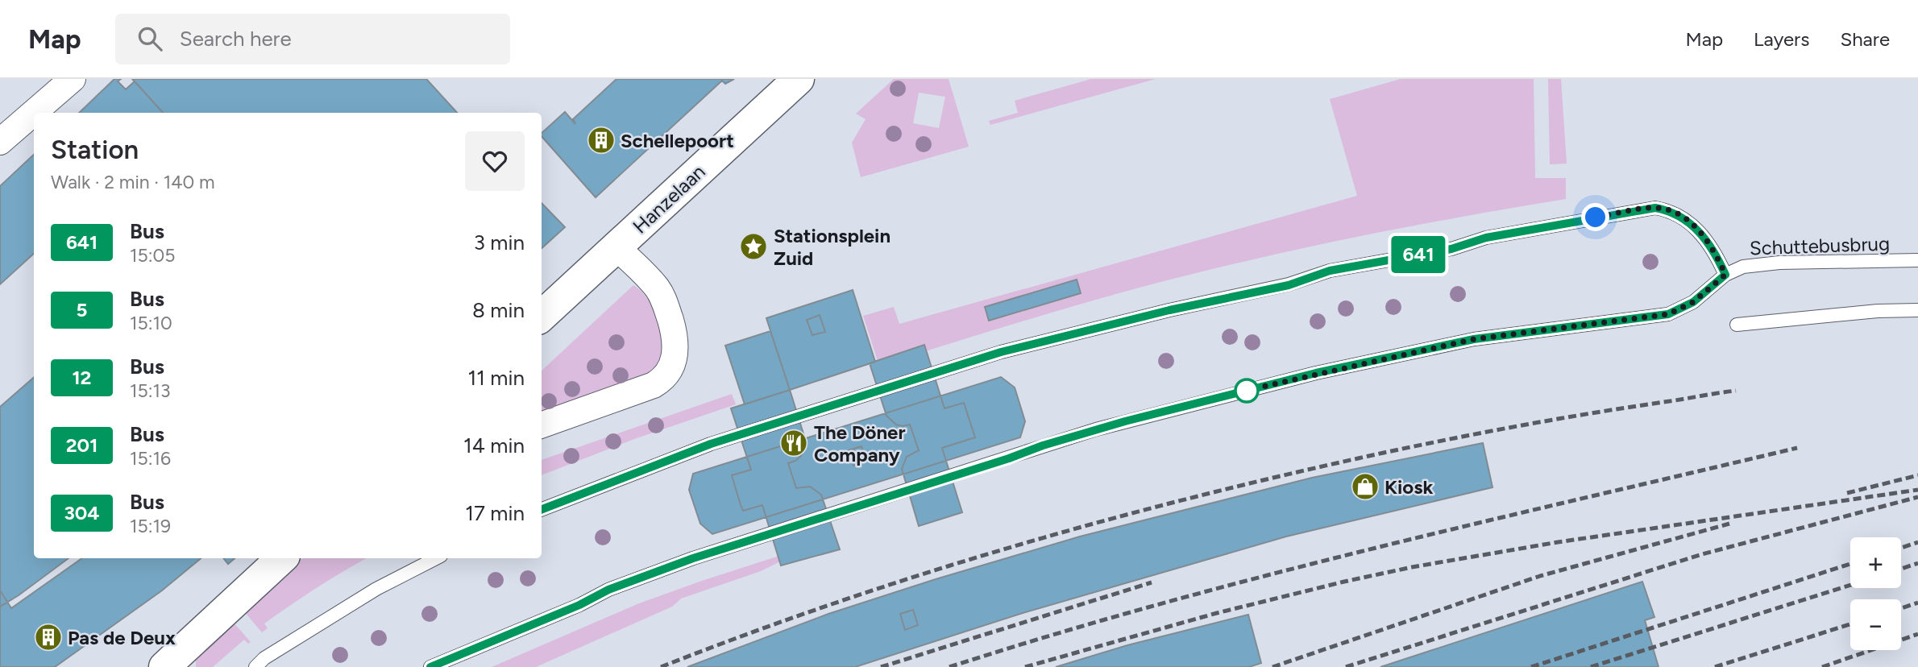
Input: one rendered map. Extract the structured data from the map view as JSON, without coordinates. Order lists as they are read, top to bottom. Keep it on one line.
{"streets":{"street":["Hanzelaan"],"lane":["Schuttebusbrug"]},"places":{"building":["Schellepoort","Pas de Deux"],"place":["Stationsplein Zuid"],"restaurant":["The Döner Company"],"shop":["Kiosk"]},"lines":["bus line 641"],"page":{"header":"Map","search":"Search here","nav":["Map","Layers","Share"],"on_map":"641","heading":["Station","Walk · 2 min · 140 m"],"list":[{"mark":"641","name":"Bus","note":"15:05","value":"3 min"},{"mark":"5","name":"Bus","note":"15:10","value":"8 min"},{"mark":"12","name":"Bus","note":"15:13","value":"11 min"},{"mark":"201","name":"Bus","note":"15:16","value":"14 min"},{"mark":"304","name":"Bus","note":"15:19","value":"17 min"}],"map_buttons":["+","−"]}}
